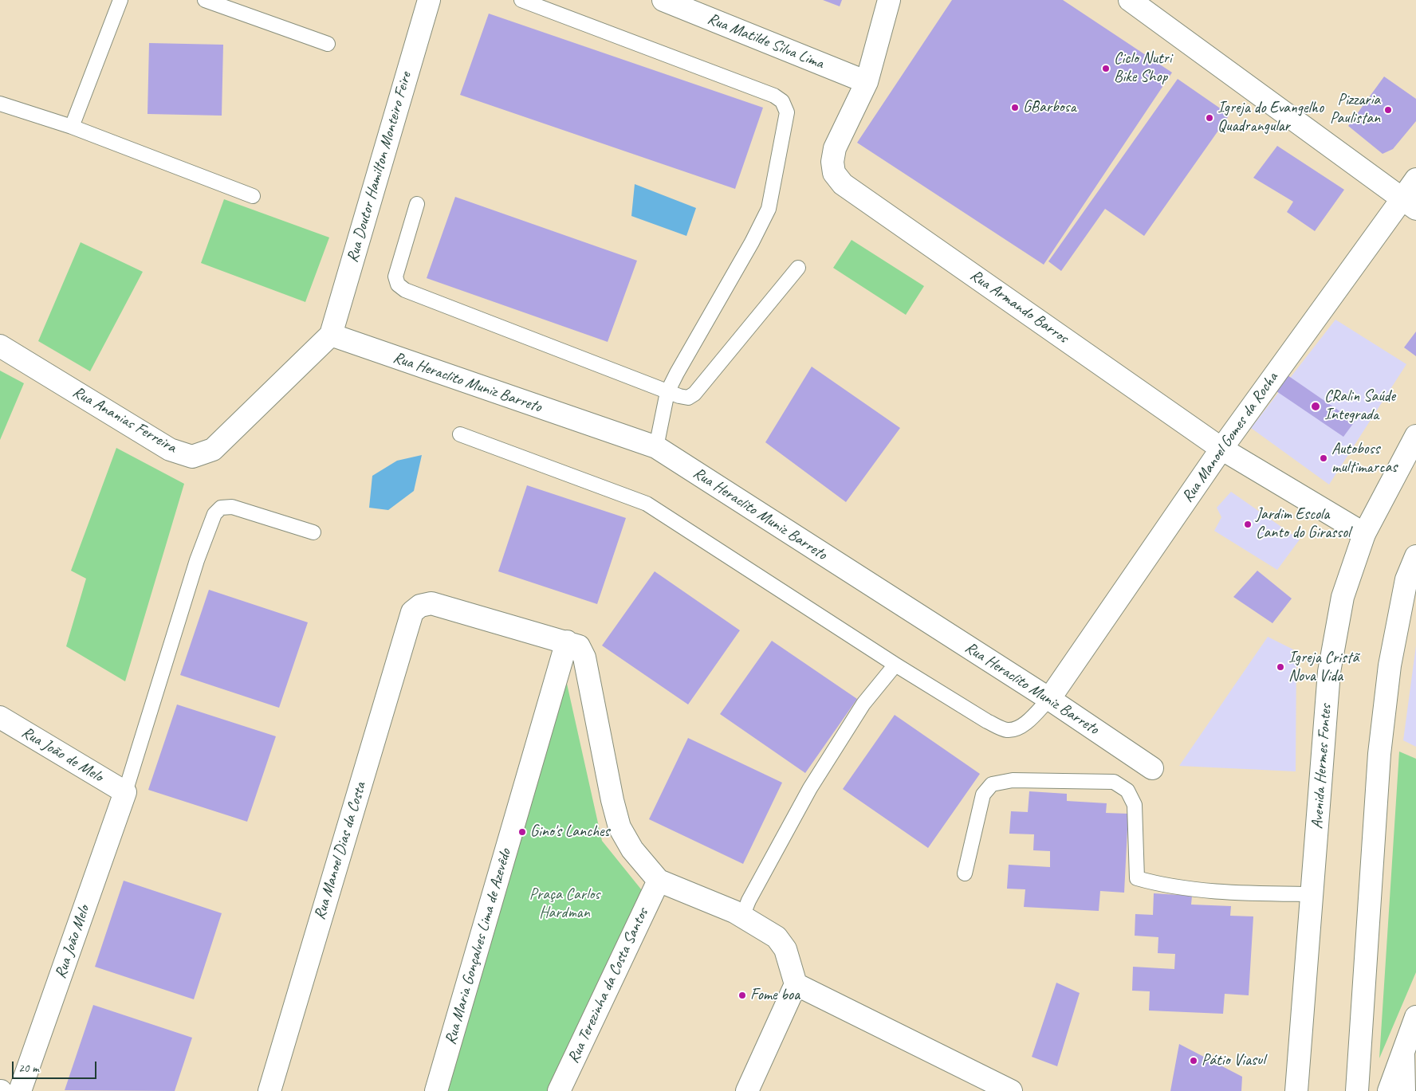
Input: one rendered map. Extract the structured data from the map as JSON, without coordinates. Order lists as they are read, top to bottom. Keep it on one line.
{"streets":{"street":["Rua Matilde Silva Lima","Rua Doutor Hamilton Monteiro Feire","Rua Armando Barros","Rua Heraclito Muniz Barreto","Rua Ananias Ferreira","Rua Manoel Gomes da Rocha","Rua João de Melo","Avenida Hermes Fontes","Rua Manoel Dias da Costa","Rua João Melo","Rua Maria Gonçalves Lima de Azevêdo","Rua Terezinha da Costa Santos"]},"crossings":[["Rua Matilde Silva Lima","Rua Armando Barros"],["Rua Doutor Hamilton Monteiro Feire","Rua Heraclito Muniz Barreto"],["Rua Doutor Hamilton Monteiro Feire","Rua Ananias Ferreira"],["Rua Armando Barros","Rua Manoel Gomes da Rocha"],["Rua Armando Barros","Avenida Hermes Fontes"],["Rua Heraclito Muniz Barreto","Rua Ananias Ferreira"],["Rua Heraclito Muniz Barreto","Rua Manoel Gomes da Rocha"],["Rua João de Melo","Rua João Melo"],["Rua Manoel Dias da Costa","Rua Maria Gonçalves Lima de Azevêdo"]],"parks":["Praça Carlos Hardman"],"places":["Ciclo Nutri Bike Shop","GBarbosa","Pizzaria Paulistan","Igreja do Evangelho Quadrangular","CRalin Saúde Integrada","Autoboss multimarcas","Jardim Escola Canto do Girassol","Igreja Cristã Nova Vida","Gino's Lanches","Fome boa","Pátio Viasul"],"scale_bar":"20 m"}
